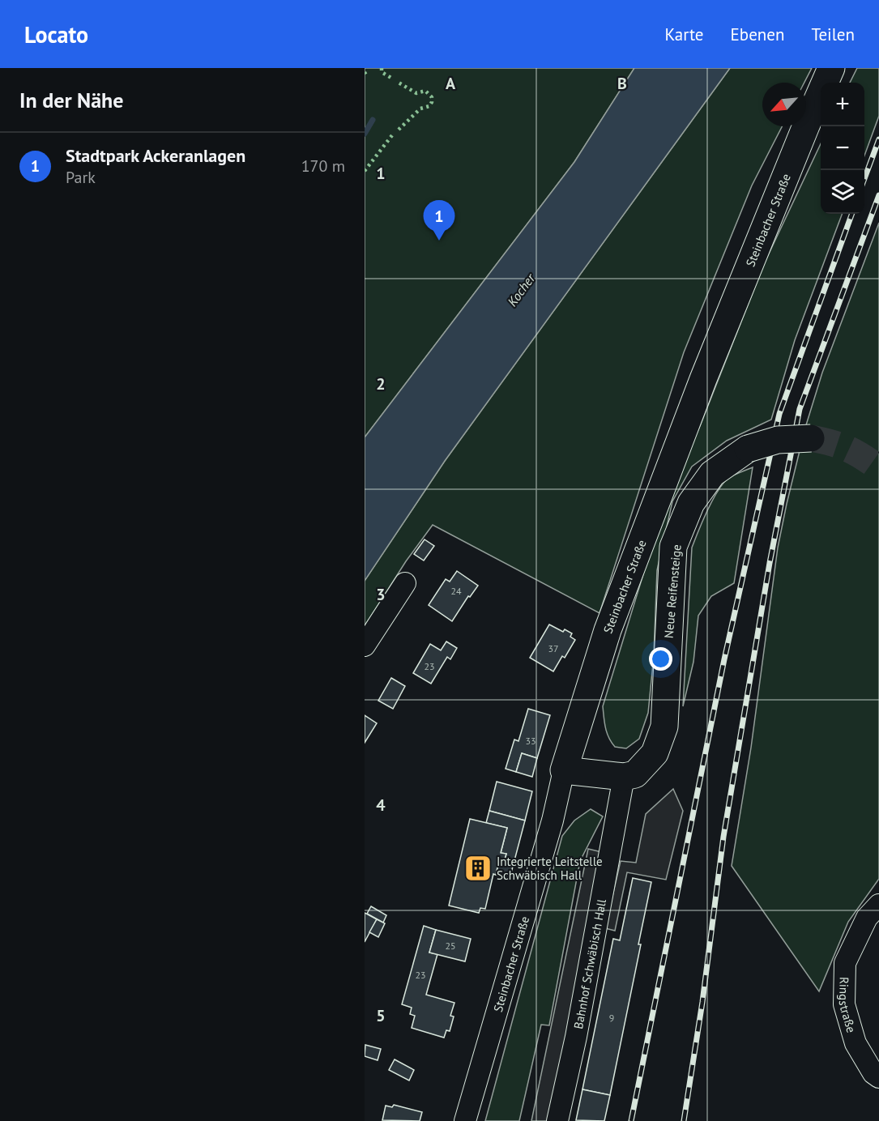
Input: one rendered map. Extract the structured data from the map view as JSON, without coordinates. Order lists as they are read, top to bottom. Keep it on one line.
{"streets":{"main road":["Steinbacher Straße","Neue Reifensteige"],"street":["Bahnhof Schwäbisch Hall","Ringstraße"]},"crossings":[["Neue Reifensteige","Bahnhof Schwäbisch Hall"]],"water":["Kocher"],"places":{"building":["Integrierte Leitstelle Schwäbisch Hall"]},"house_numbers":["24","37","23","33","25","23","9"],"north":"bottom left","page":{"header":"Locato","nav":["Karte","Ebenen","Teilen"],"heading":"In der Nähe","map_buttons":["+","−"],"list":[{"mark":"1","name":"Stadtpark Ackeranlagen","note":"Park","value":"170 m"}],"pins":"1"},"grid":{"columns":["A","B"],"rows":["1","2","3","4","5"]}}
